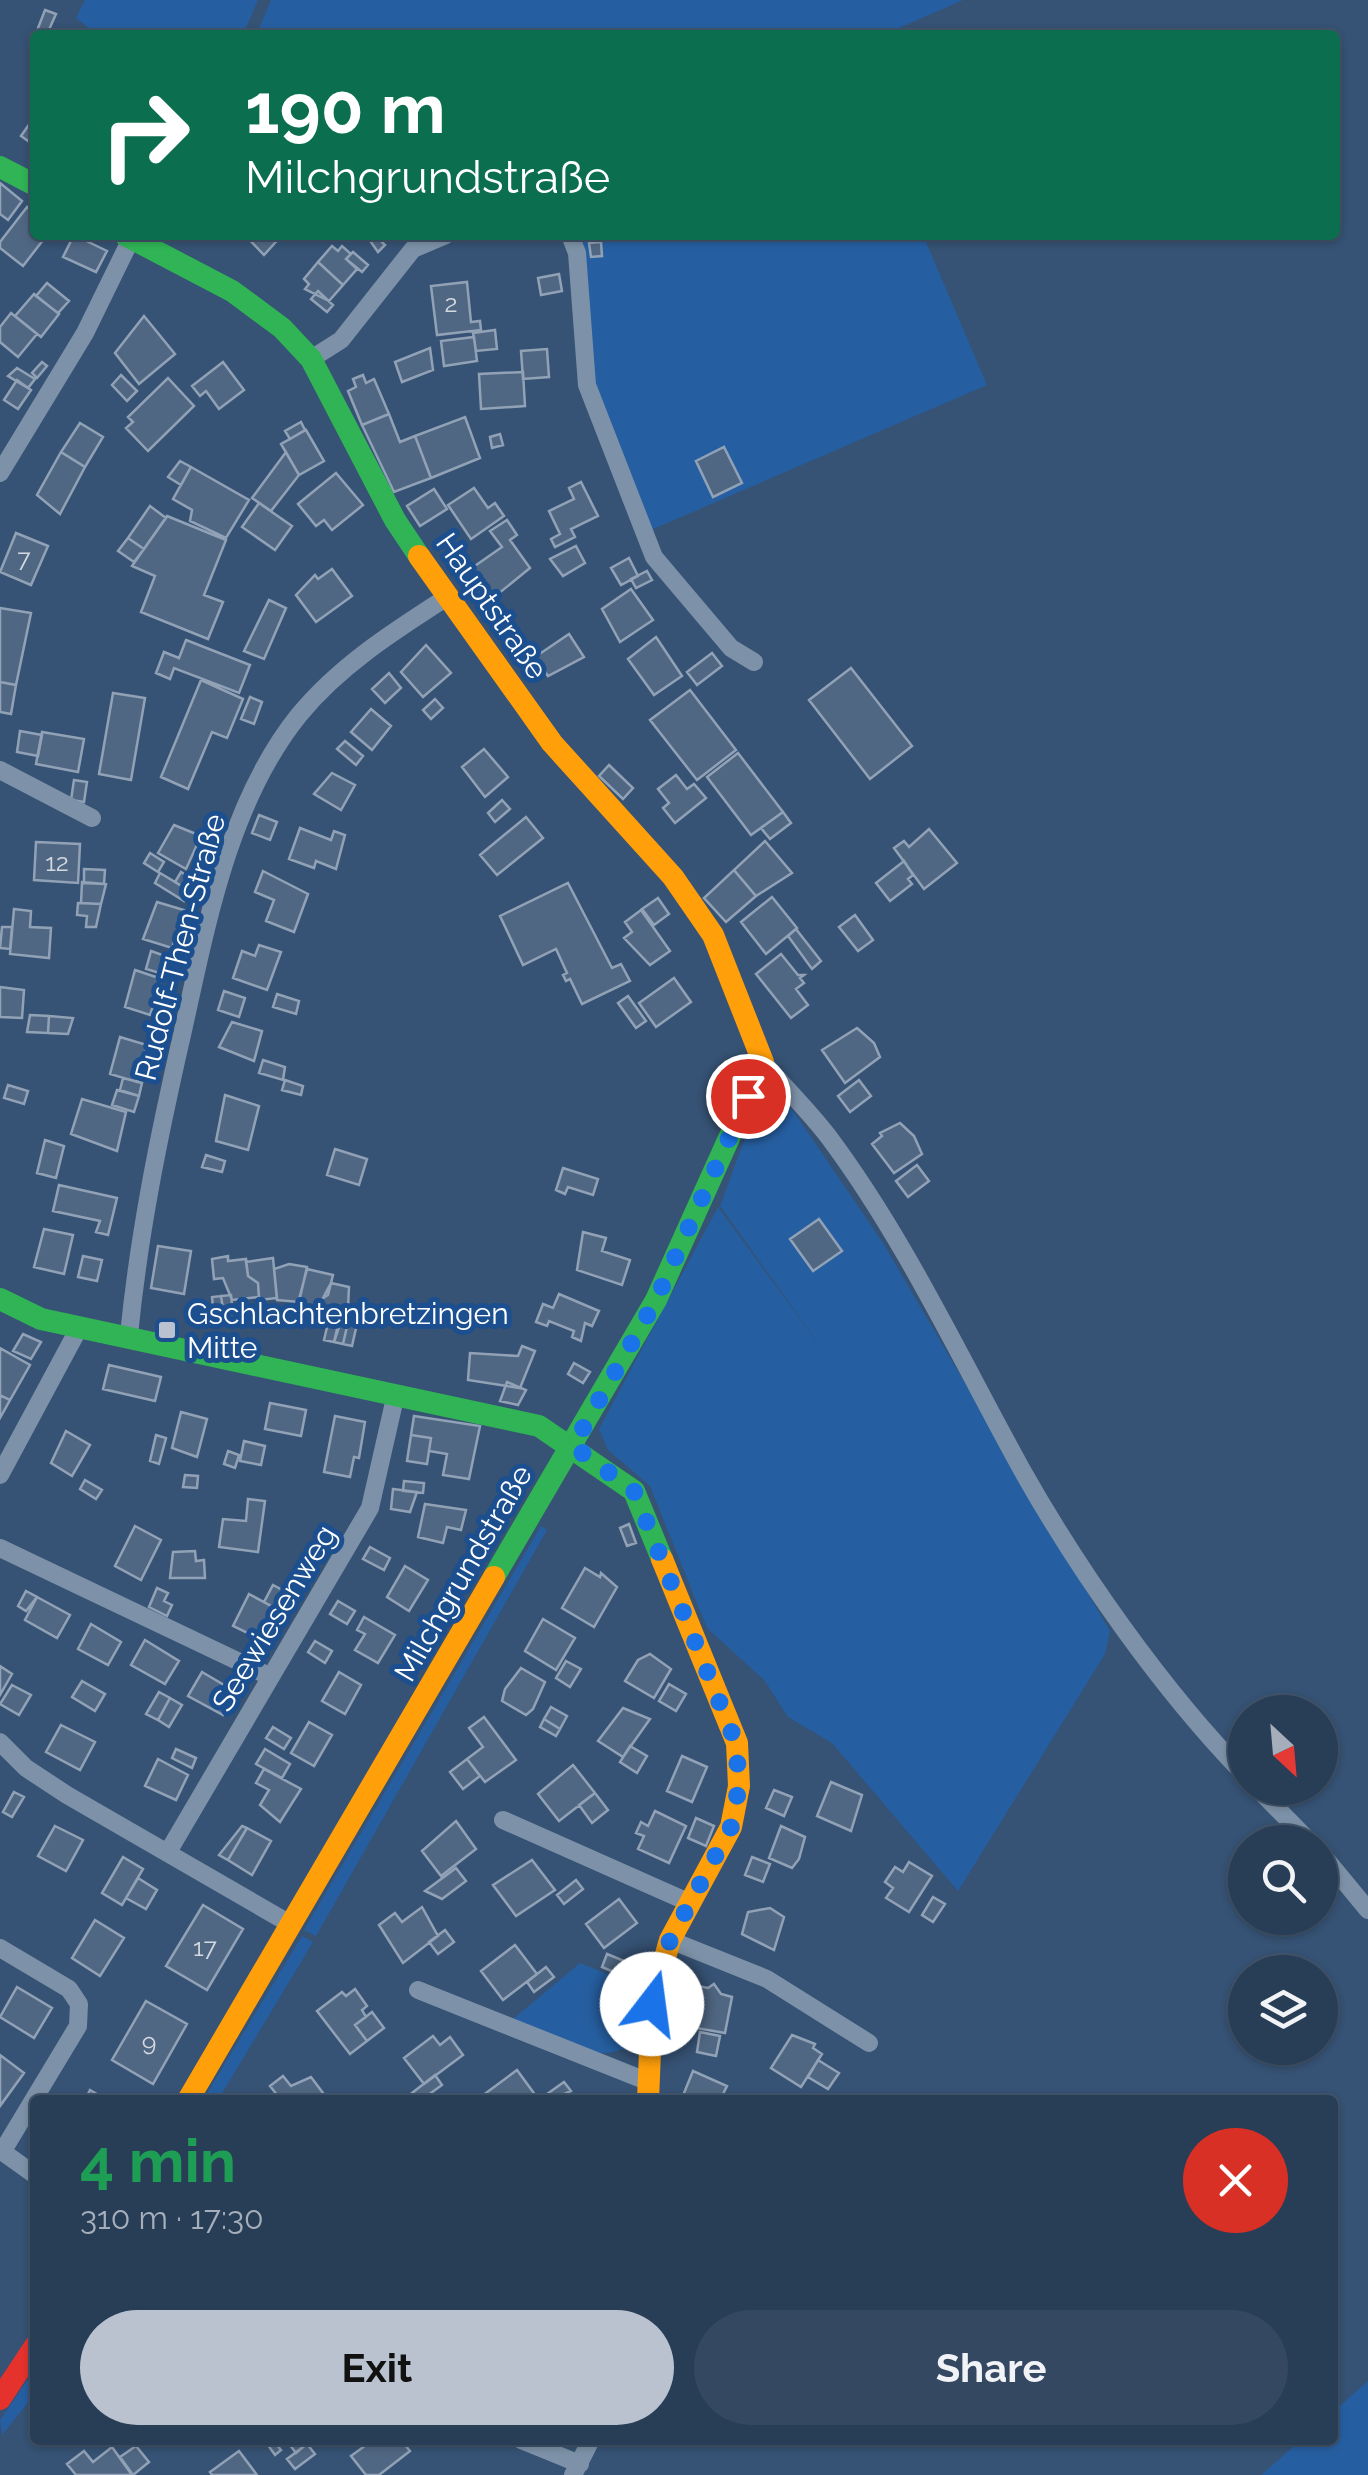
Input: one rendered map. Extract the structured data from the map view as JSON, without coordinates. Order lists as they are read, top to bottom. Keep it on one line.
{"streets":{"street":["Hauptstraße","Rudolf-Then-Straße","Milchgrundstraße","Seewiesenweg"]},"crossings":[["Hauptstraße","Rudolf-Then-Straße"],["Hauptstraße","Milchgrundstraße"]],"places":{"transit":["Gschlachtenbretzingen Mitte"]},"house_numbers":["2","7","12","17","9"],"north":"bottom right","page":{"turn":["190 m","Milchgrundstraße"],"heading":["4 min","310 m · 17:30"],"buttons":["Exit","Share"]}}
